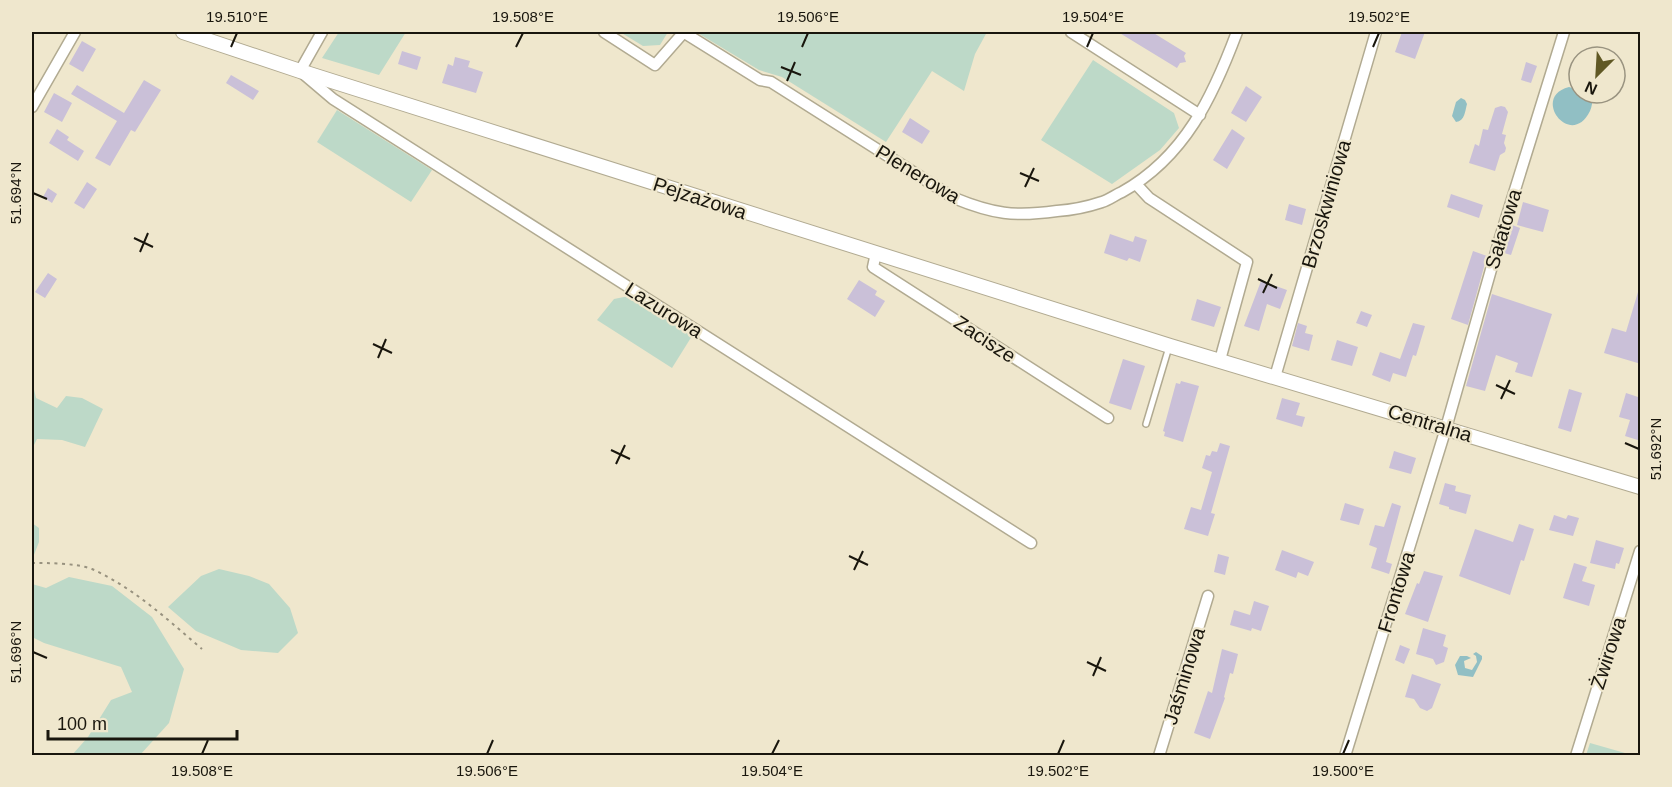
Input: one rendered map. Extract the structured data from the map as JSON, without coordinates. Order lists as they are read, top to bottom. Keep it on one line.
{"streets":{"street":["Plenerowa","Pejzażowa","Brzoskwiniowa","Sałatowa","Lazurowa","Zacisze","Centralna","Frontowa","Żwirowa","Jaśminowa"]},"crossings":[["Pejzażowa","Lazurowa"],["Pejzażowa","Zacisze"],["Pejzażowa","Centralna"],["Brzoskwiniowa","Centralna"],["Sałatowa","Centralna"],["Sałatowa","Frontowa"],["Centralna","Frontowa"]],"scale_bar":"100 m","north":"bottom left","coordinates":["19.510°E","19.508°E","19.506°E","19.504°E","19.502°E","51.694°N","51.692°N","51.696°N","19.500°E"]}
